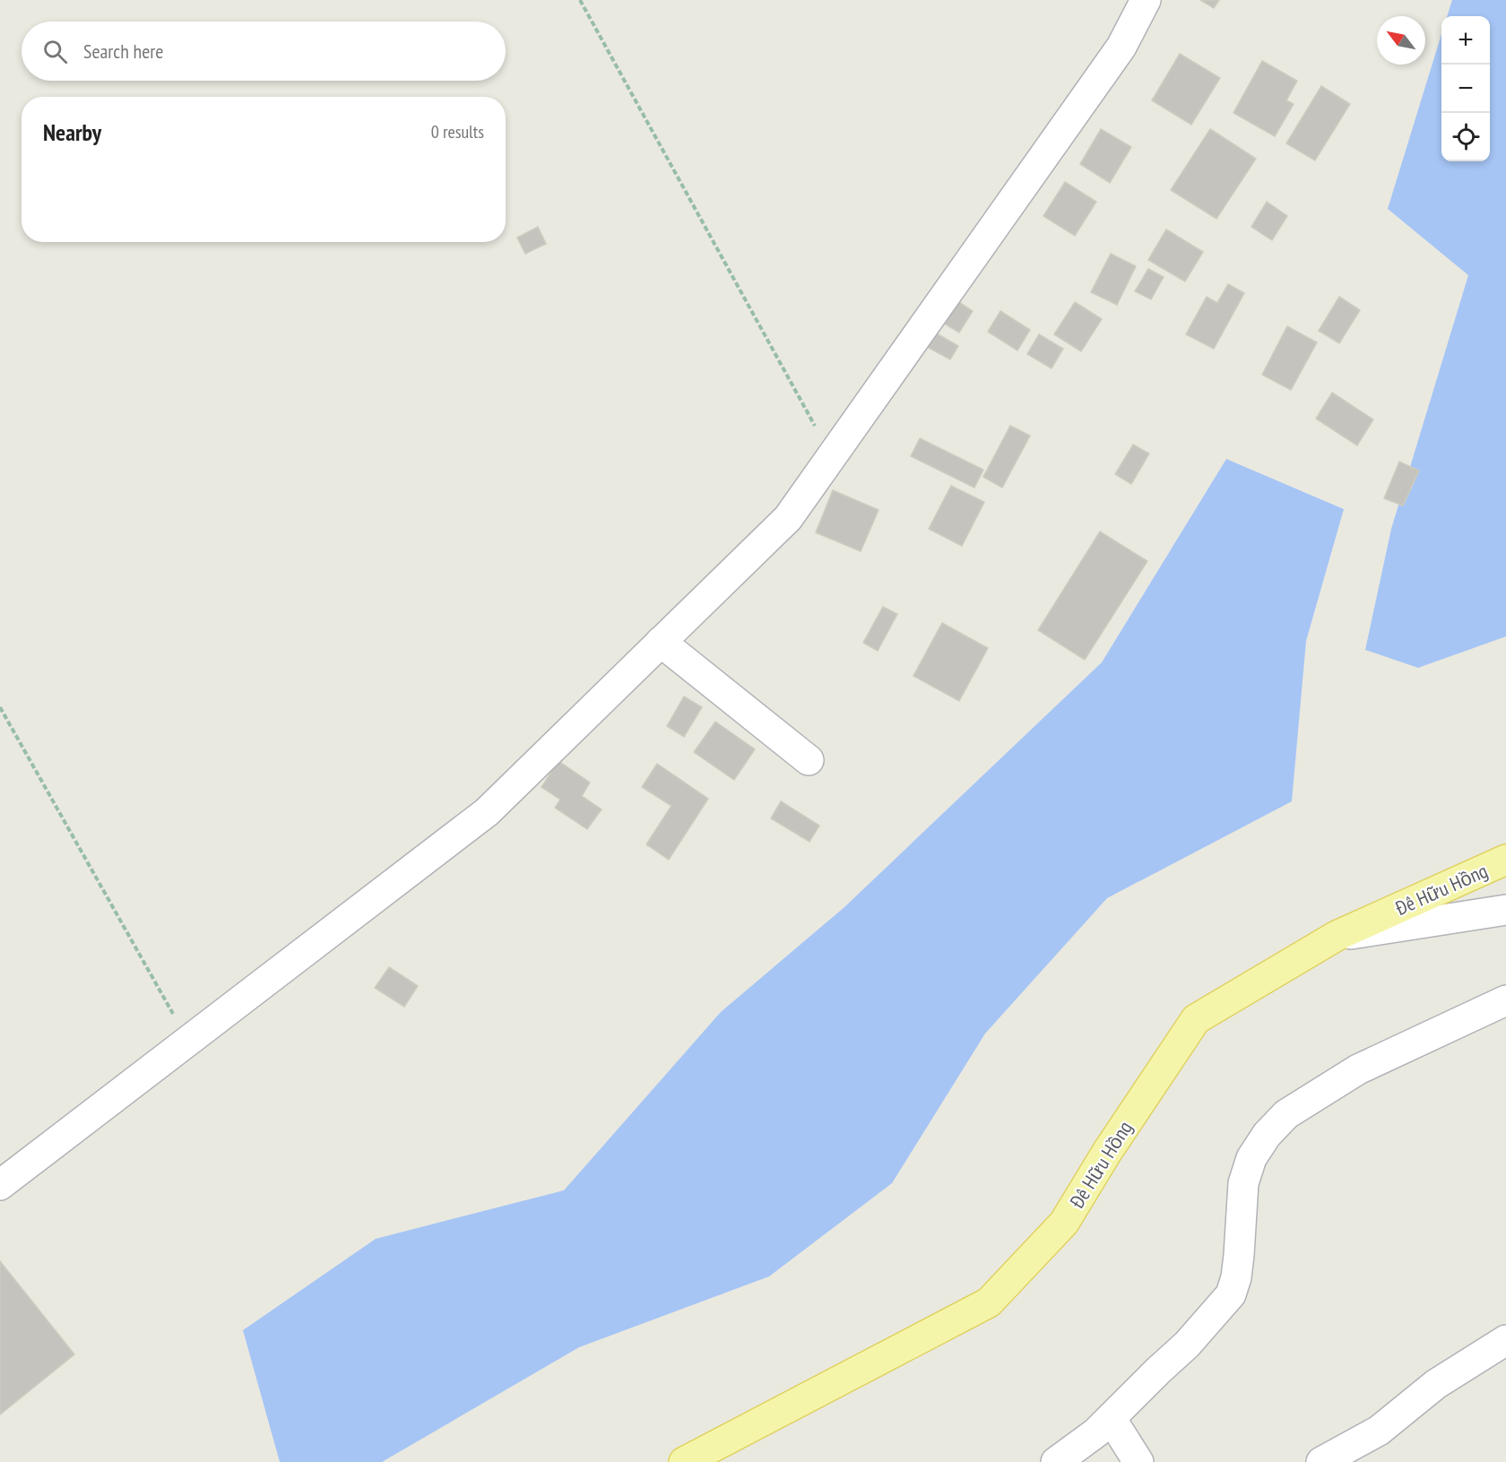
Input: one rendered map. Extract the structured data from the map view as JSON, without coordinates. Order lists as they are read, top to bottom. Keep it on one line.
{"streets":{"main road":["Đê Hữu Hồng"]},"north":"top left","page":{"map_buttons":["+","−"],"search":"Search here","heading":["Nearby","0 results"]}}
